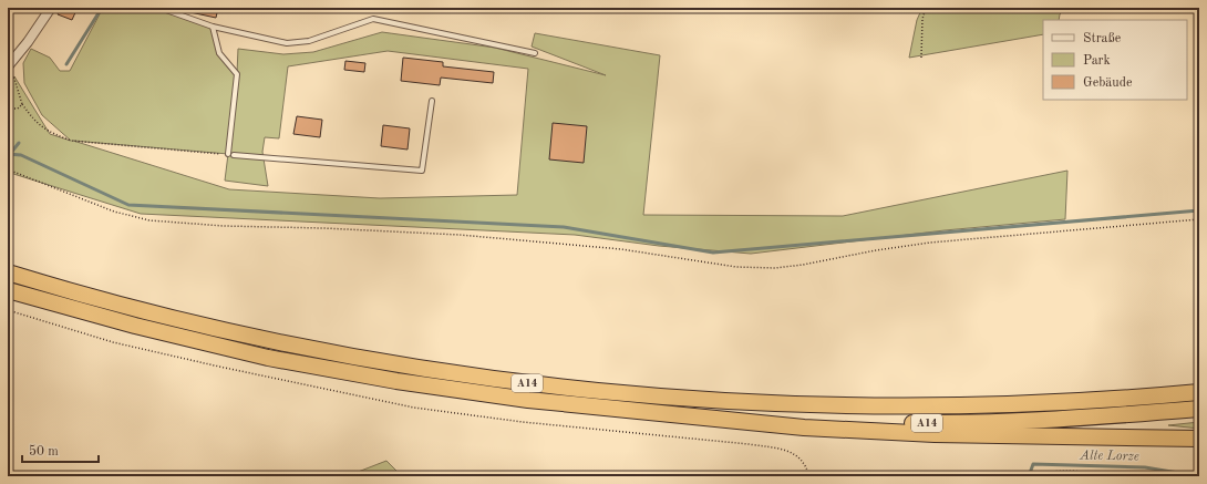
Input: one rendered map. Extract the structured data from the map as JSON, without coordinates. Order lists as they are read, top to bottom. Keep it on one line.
{"streets":{"highway":["A14"]},"water":["Alte Lorze"],"legend":["Straße","Park","Gebäude"],"scale_bar":"50 m"}
